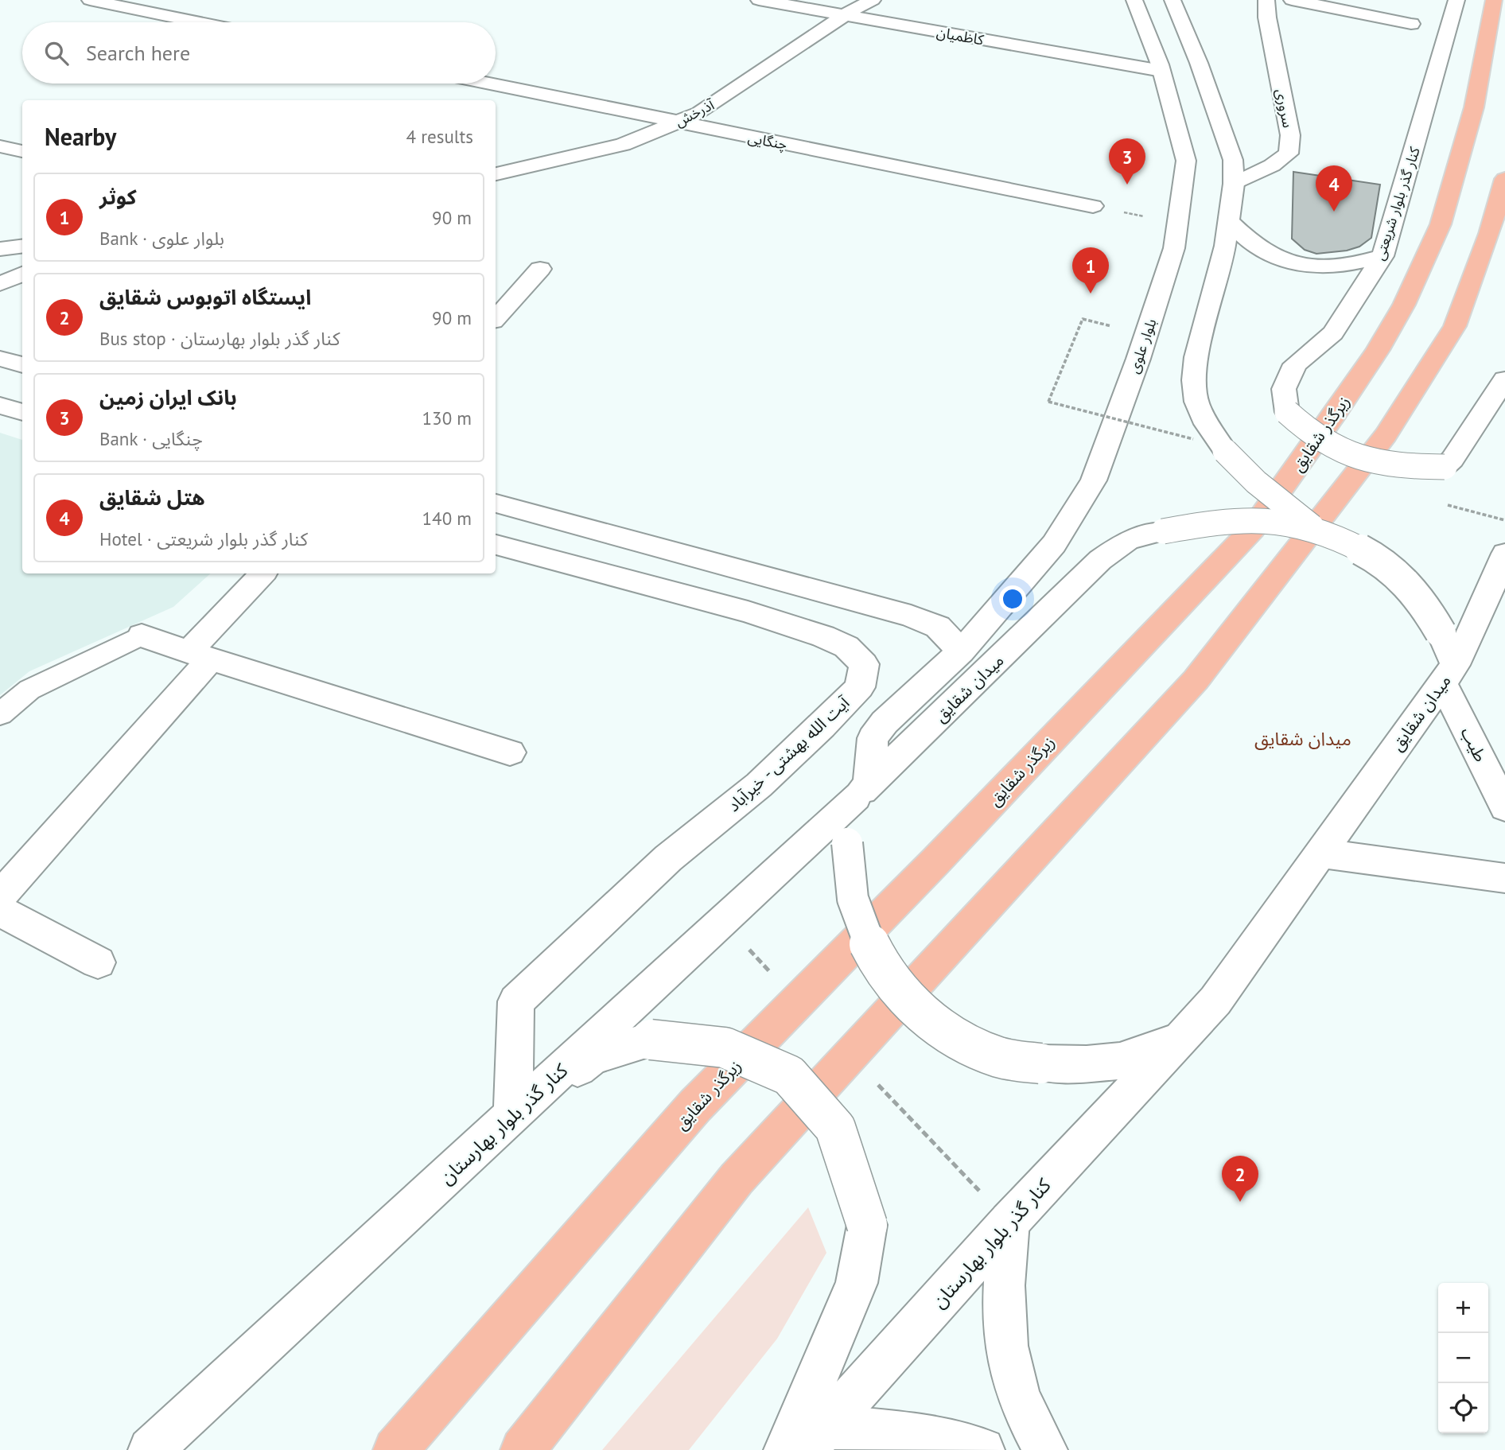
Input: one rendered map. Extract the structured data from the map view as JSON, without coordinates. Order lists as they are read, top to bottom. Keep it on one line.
{"streets":{"main road":["کاظمیان","سروری","آذرخش","چنگایی","کنار گذر بلوار شریعتی","بلوار علوی","زیرگذر شقایق","میدان شقایق","طیب","آیت الله بهشتی - خیرآباد","کنار گذر بلوار بهارستان"]},"crossings":[["کاظمیان","آذرخش"],["کاظمیان","بلوار علوی"],["آذرخش","چنگایی"],["کنار گذر بلوار شریعتی","زیرگذر شقایق"],["بلوار علوی","میدان شقایق"],["بلوار علوی","کنار گذر بلوار بهارستان"],["میدان شقایق","طیب"],["میدان شقایق","کنار گذر بلوار بهارستان"],["آیت الله بهشتی - خیرآباد","کنار گذر بلوار بهارستان"]],"districts":["میدان شقایق"],"page":{"search":"Search here","heading":["Nearby","4 results"],"pins":["3","4","1","2"],"list":[{"mark":"1","name":"کوثر","note":"Bank · بلوار علوی","value":"90 m"},{"mark":"2","name":"ایستگاه اتوبوس شقایق","note":"Bus stop · کنار گذر بلوار بهارستان","value":"90 m"},{"mark":"3","name":"بانک ایران زمین","note":"Bank · چنگایی","value":"130 m"},{"mark":"4","name":"هتل شقایق","note":"Hotel · کنار گذر بلوار شریعتی","value":"140 m"}],"map_buttons":["+","−"]}}
